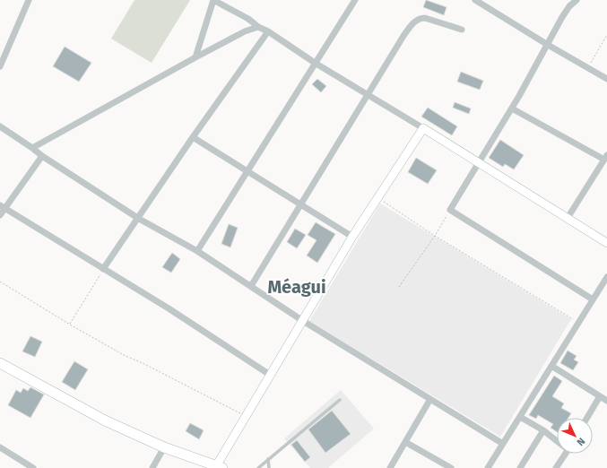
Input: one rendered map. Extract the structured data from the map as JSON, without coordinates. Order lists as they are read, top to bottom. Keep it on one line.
{"districts":["Méagui"],"north":"bottom right"}
